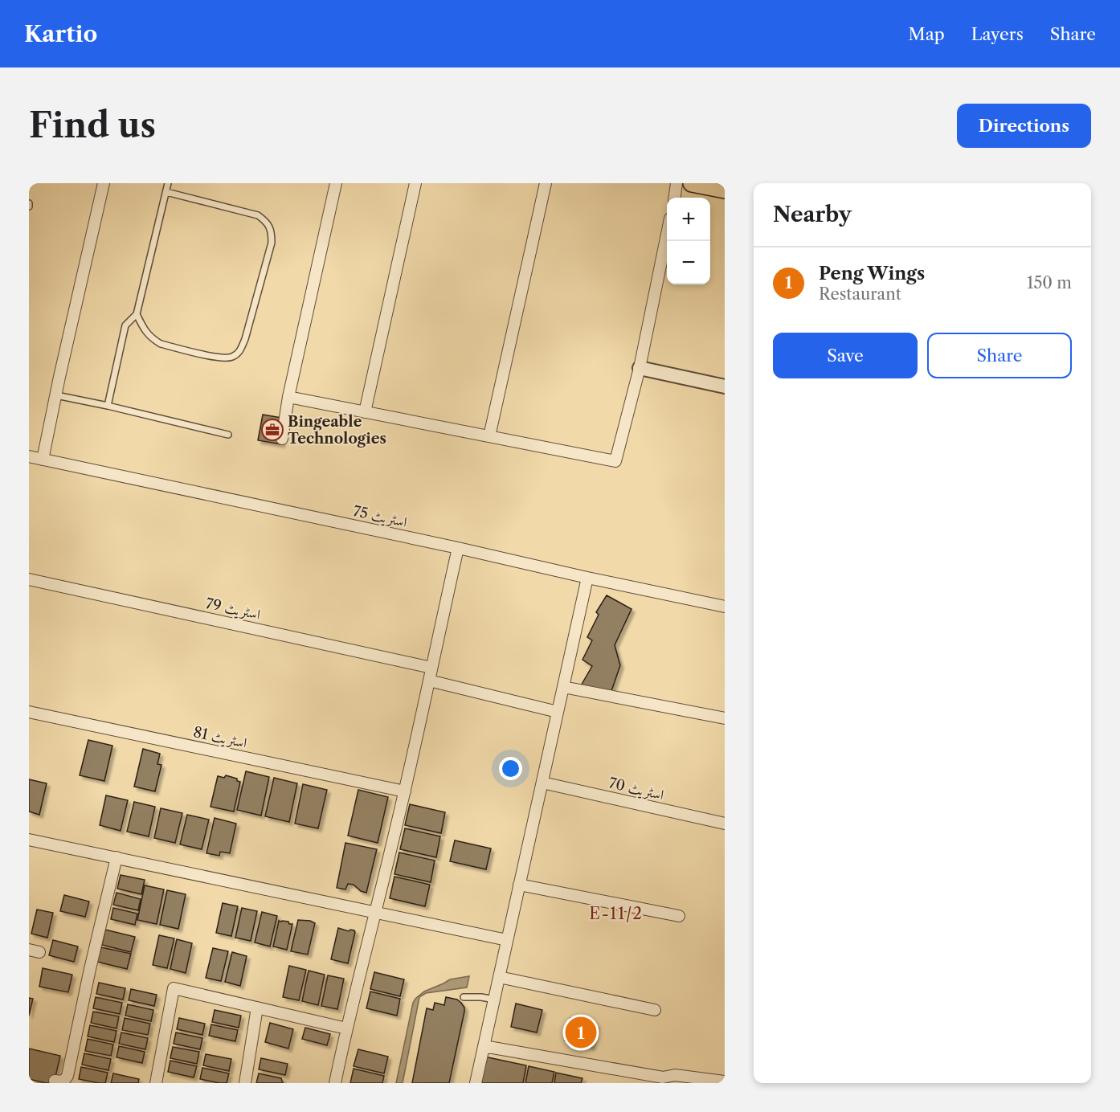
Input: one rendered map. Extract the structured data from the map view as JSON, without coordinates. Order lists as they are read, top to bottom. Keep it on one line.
{"streets":{"street":["اسٹریٹ 75","اسٹریٹ 79","اسٹریٹ 81","اسٹریٹ 70"]},"districts":["E-11/2"],"places":{"office":["Bingeable Technologies"]},"page":{"header":"Kartio","nav":["Map","Layers","Share"],"buttons":["Directions",["Save","Share"]],"title":"Find us","heading":"Nearby","map_buttons":["+","−"],"list":[{"mark":"1","name":"Peng Wings","note":"Restaurant","value":"150 m"}],"pins":"1"}}
